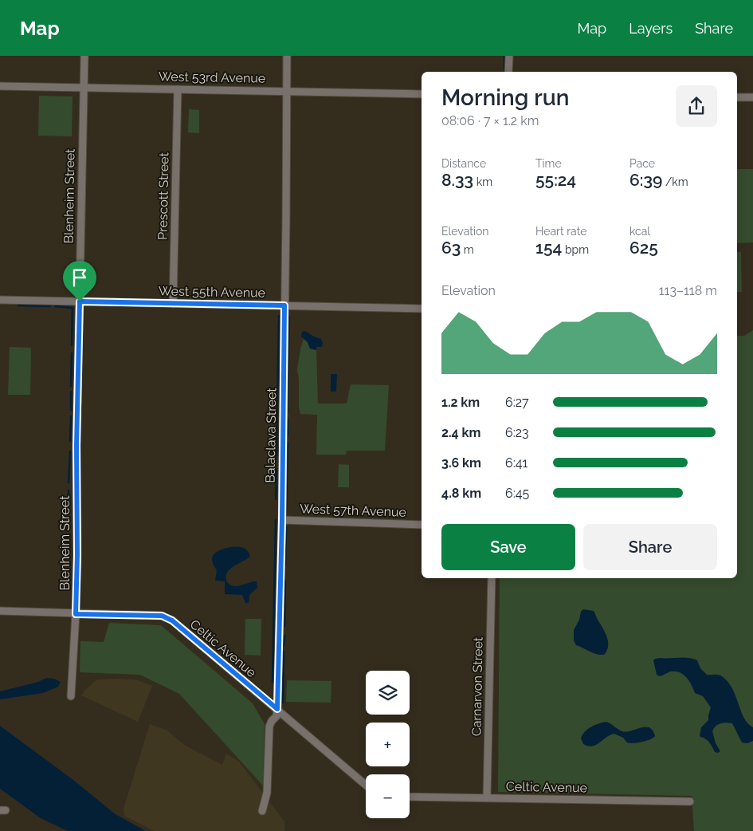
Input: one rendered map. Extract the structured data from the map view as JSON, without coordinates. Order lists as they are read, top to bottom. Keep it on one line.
{"streets":{"street":["West 53rd Avenue","Blenheim Street","Prescott Street","West 55th Avenue","Balaclava Street","West 57th Avenue","Celtic Avenue","Carnarvon Street"]},"crossings":[["West 53rd Avenue","Blenheim Street"],["West 53rd Avenue","Prescott Street"],["West 53rd Avenue","Balaclava Street"],["Blenheim Street","West 55th Avenue"],["Blenheim Street","Celtic Avenue"],["Prescott Street","West 55th Avenue"],["West 55th Avenue","Balaclava Street"],["Balaclava Street","West 57th Avenue"],["Balaclava Street","Celtic Avenue"],["Celtic Avenue","Carnarvon Street"]],"page":{"header":"Map","nav":["Map","Layers","Share"],"heading":["Morning run","08:06 · 7 × 1.2 km"],"stats":[["Distance","8.33 km"],["Time","55:24"],["Pace","6:39 /km"],["Elevation","63 m"],["Heart rate","154 bpm"],["kcal","625"]],"chart":["Elevation","113–118 m"],"list":[{"name":"1.2 km","note":"6:27"},{"name":"2.4 km","note":"6:23"},{"name":"3.6 km","note":"6:41"},{"name":"4.8 km","note":"6:45"}],"buttons":["Save","Share"],"map_buttons":["+","−"]}}
